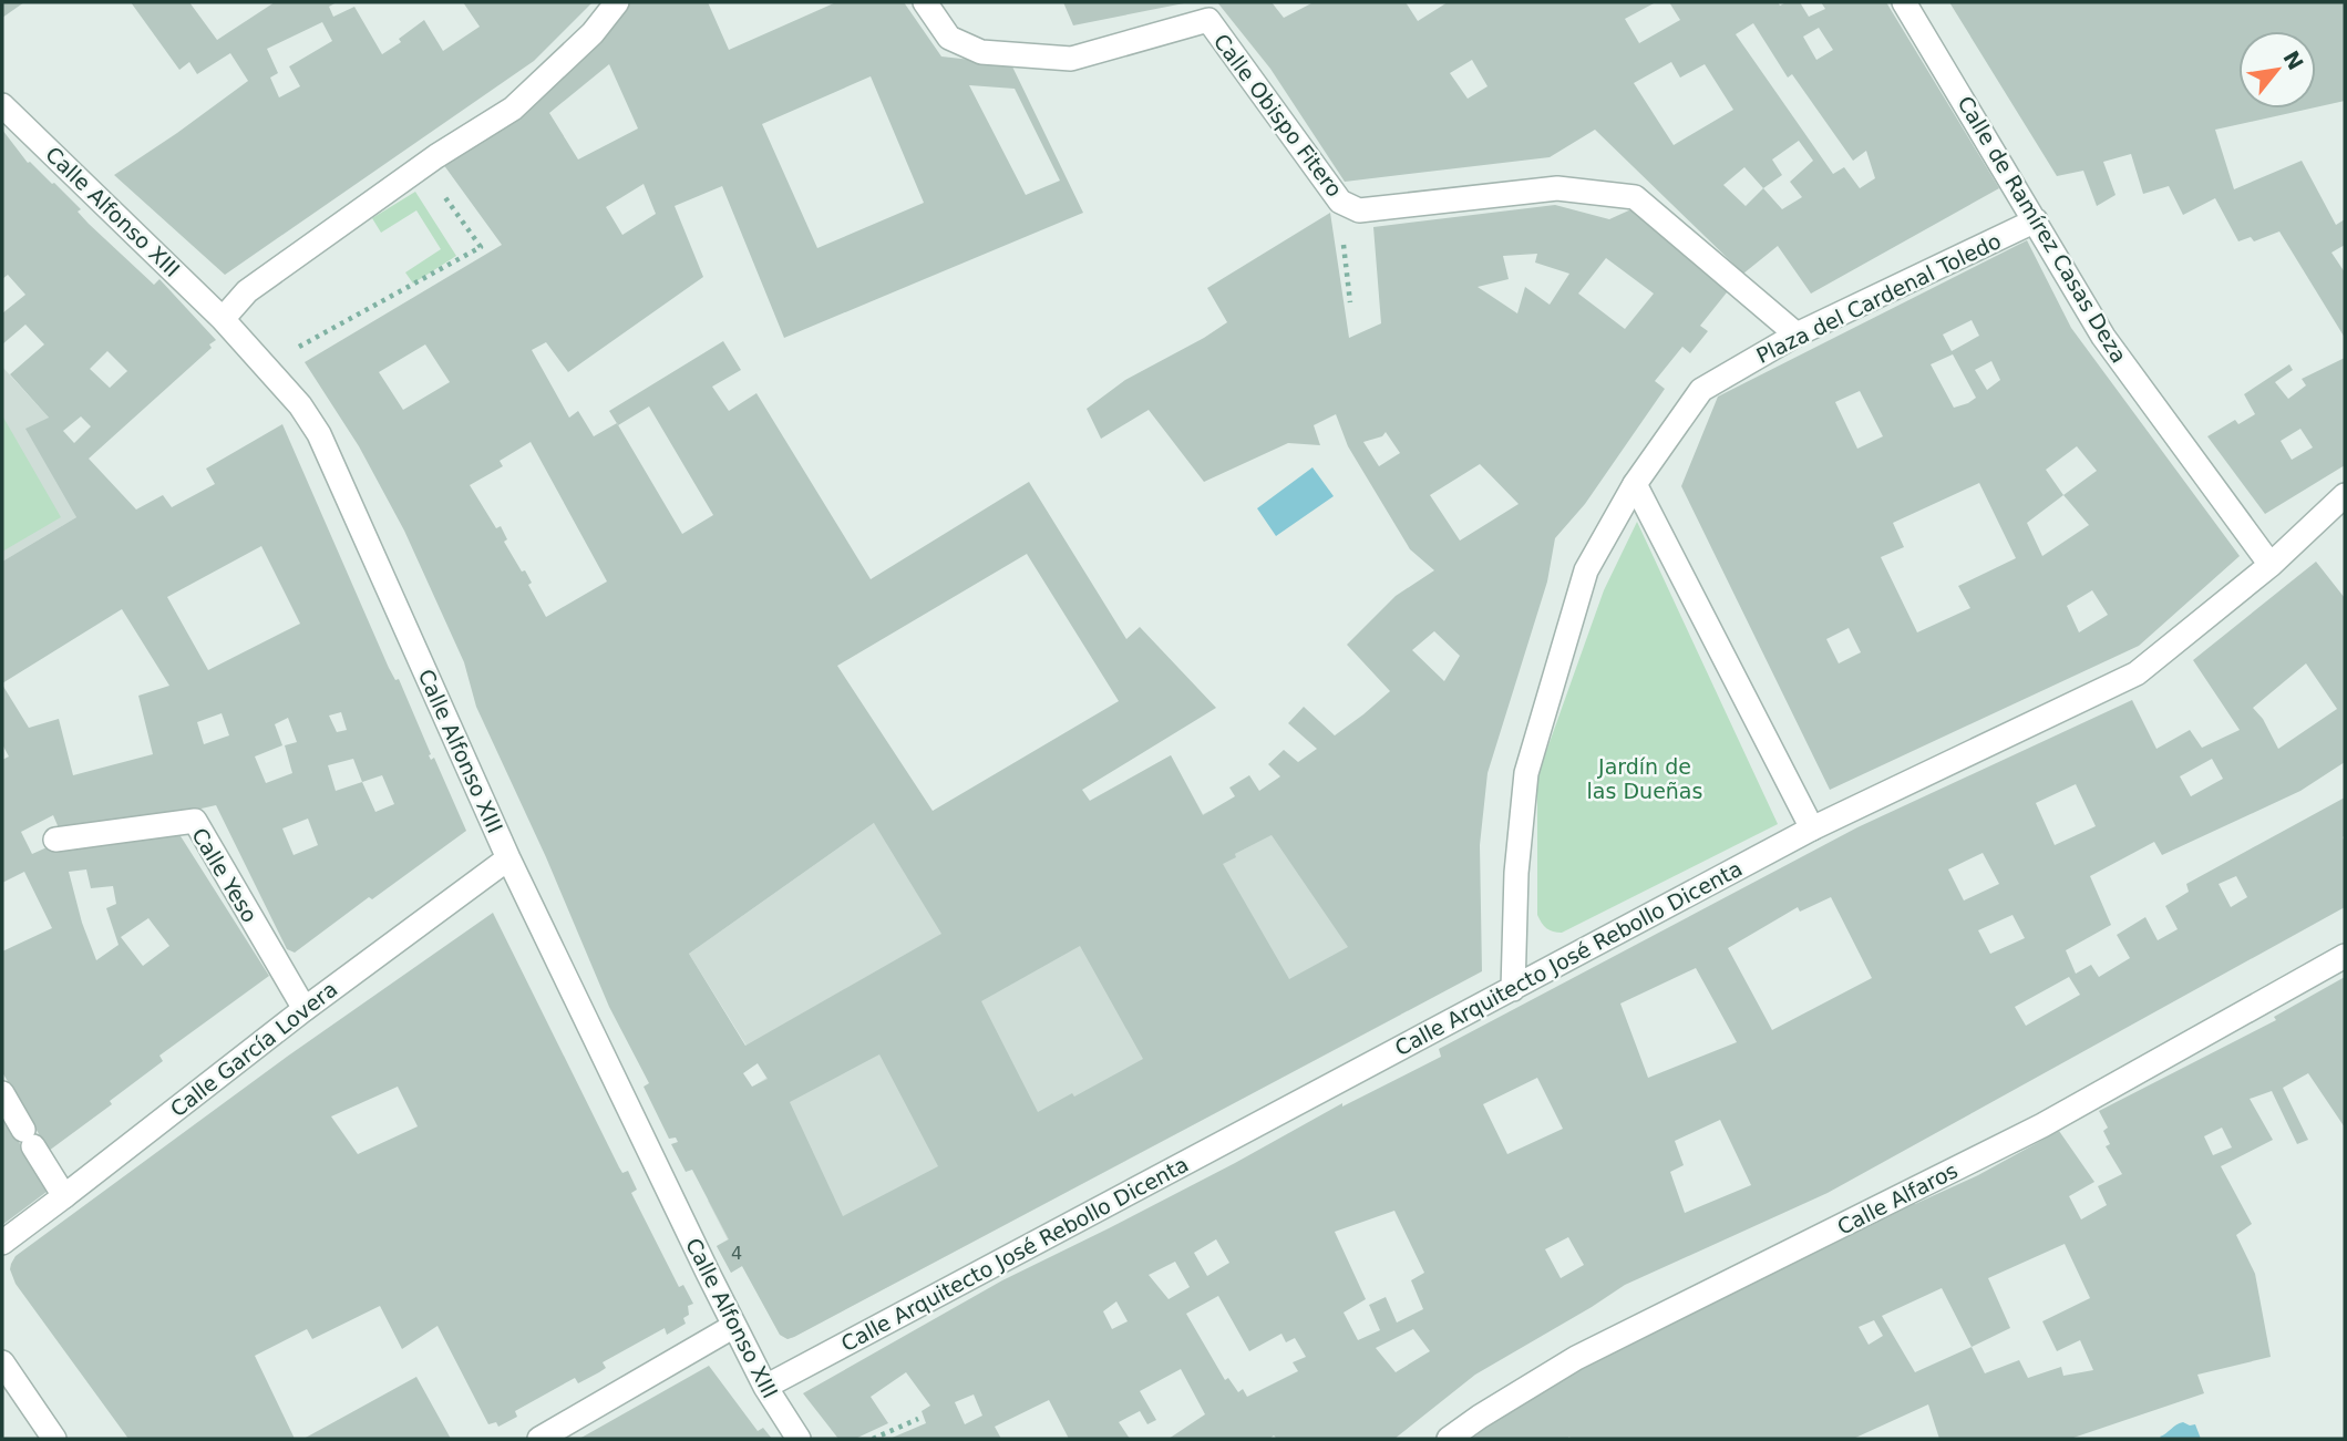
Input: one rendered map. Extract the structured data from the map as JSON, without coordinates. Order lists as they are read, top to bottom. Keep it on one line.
{"streets":{"street":["Calle Obispo Fitero","Calle Alfonso XIII","Calle de Ramírez Casas Deza","Plaza del Cardenal Toledo","Calle Yeso","Calle Arquitecto José Rebollo Dicenta","Calle García Lovera","Calle Alfaros"]},"crossings":[["Calle Obispo Fitero","Plaza del Cardenal Toledo"],["Calle Alfonso XIII","Calle Arquitecto José Rebollo Dicenta"],["Calle Alfonso XIII","Calle García Lovera"],["Calle de Ramírez Casas Deza","Plaza del Cardenal Toledo"],["Calle de Ramírez Casas Deza","Calle Arquitecto José Rebollo Dicenta"],["Plaza del Cardenal Toledo","Calle Arquitecto José Rebollo Dicenta"],["Calle Yeso","Calle García Lovera"]],"parks":["Jardín de las Dueñas"],"house_numbers":["4"],"north":"top right"}
